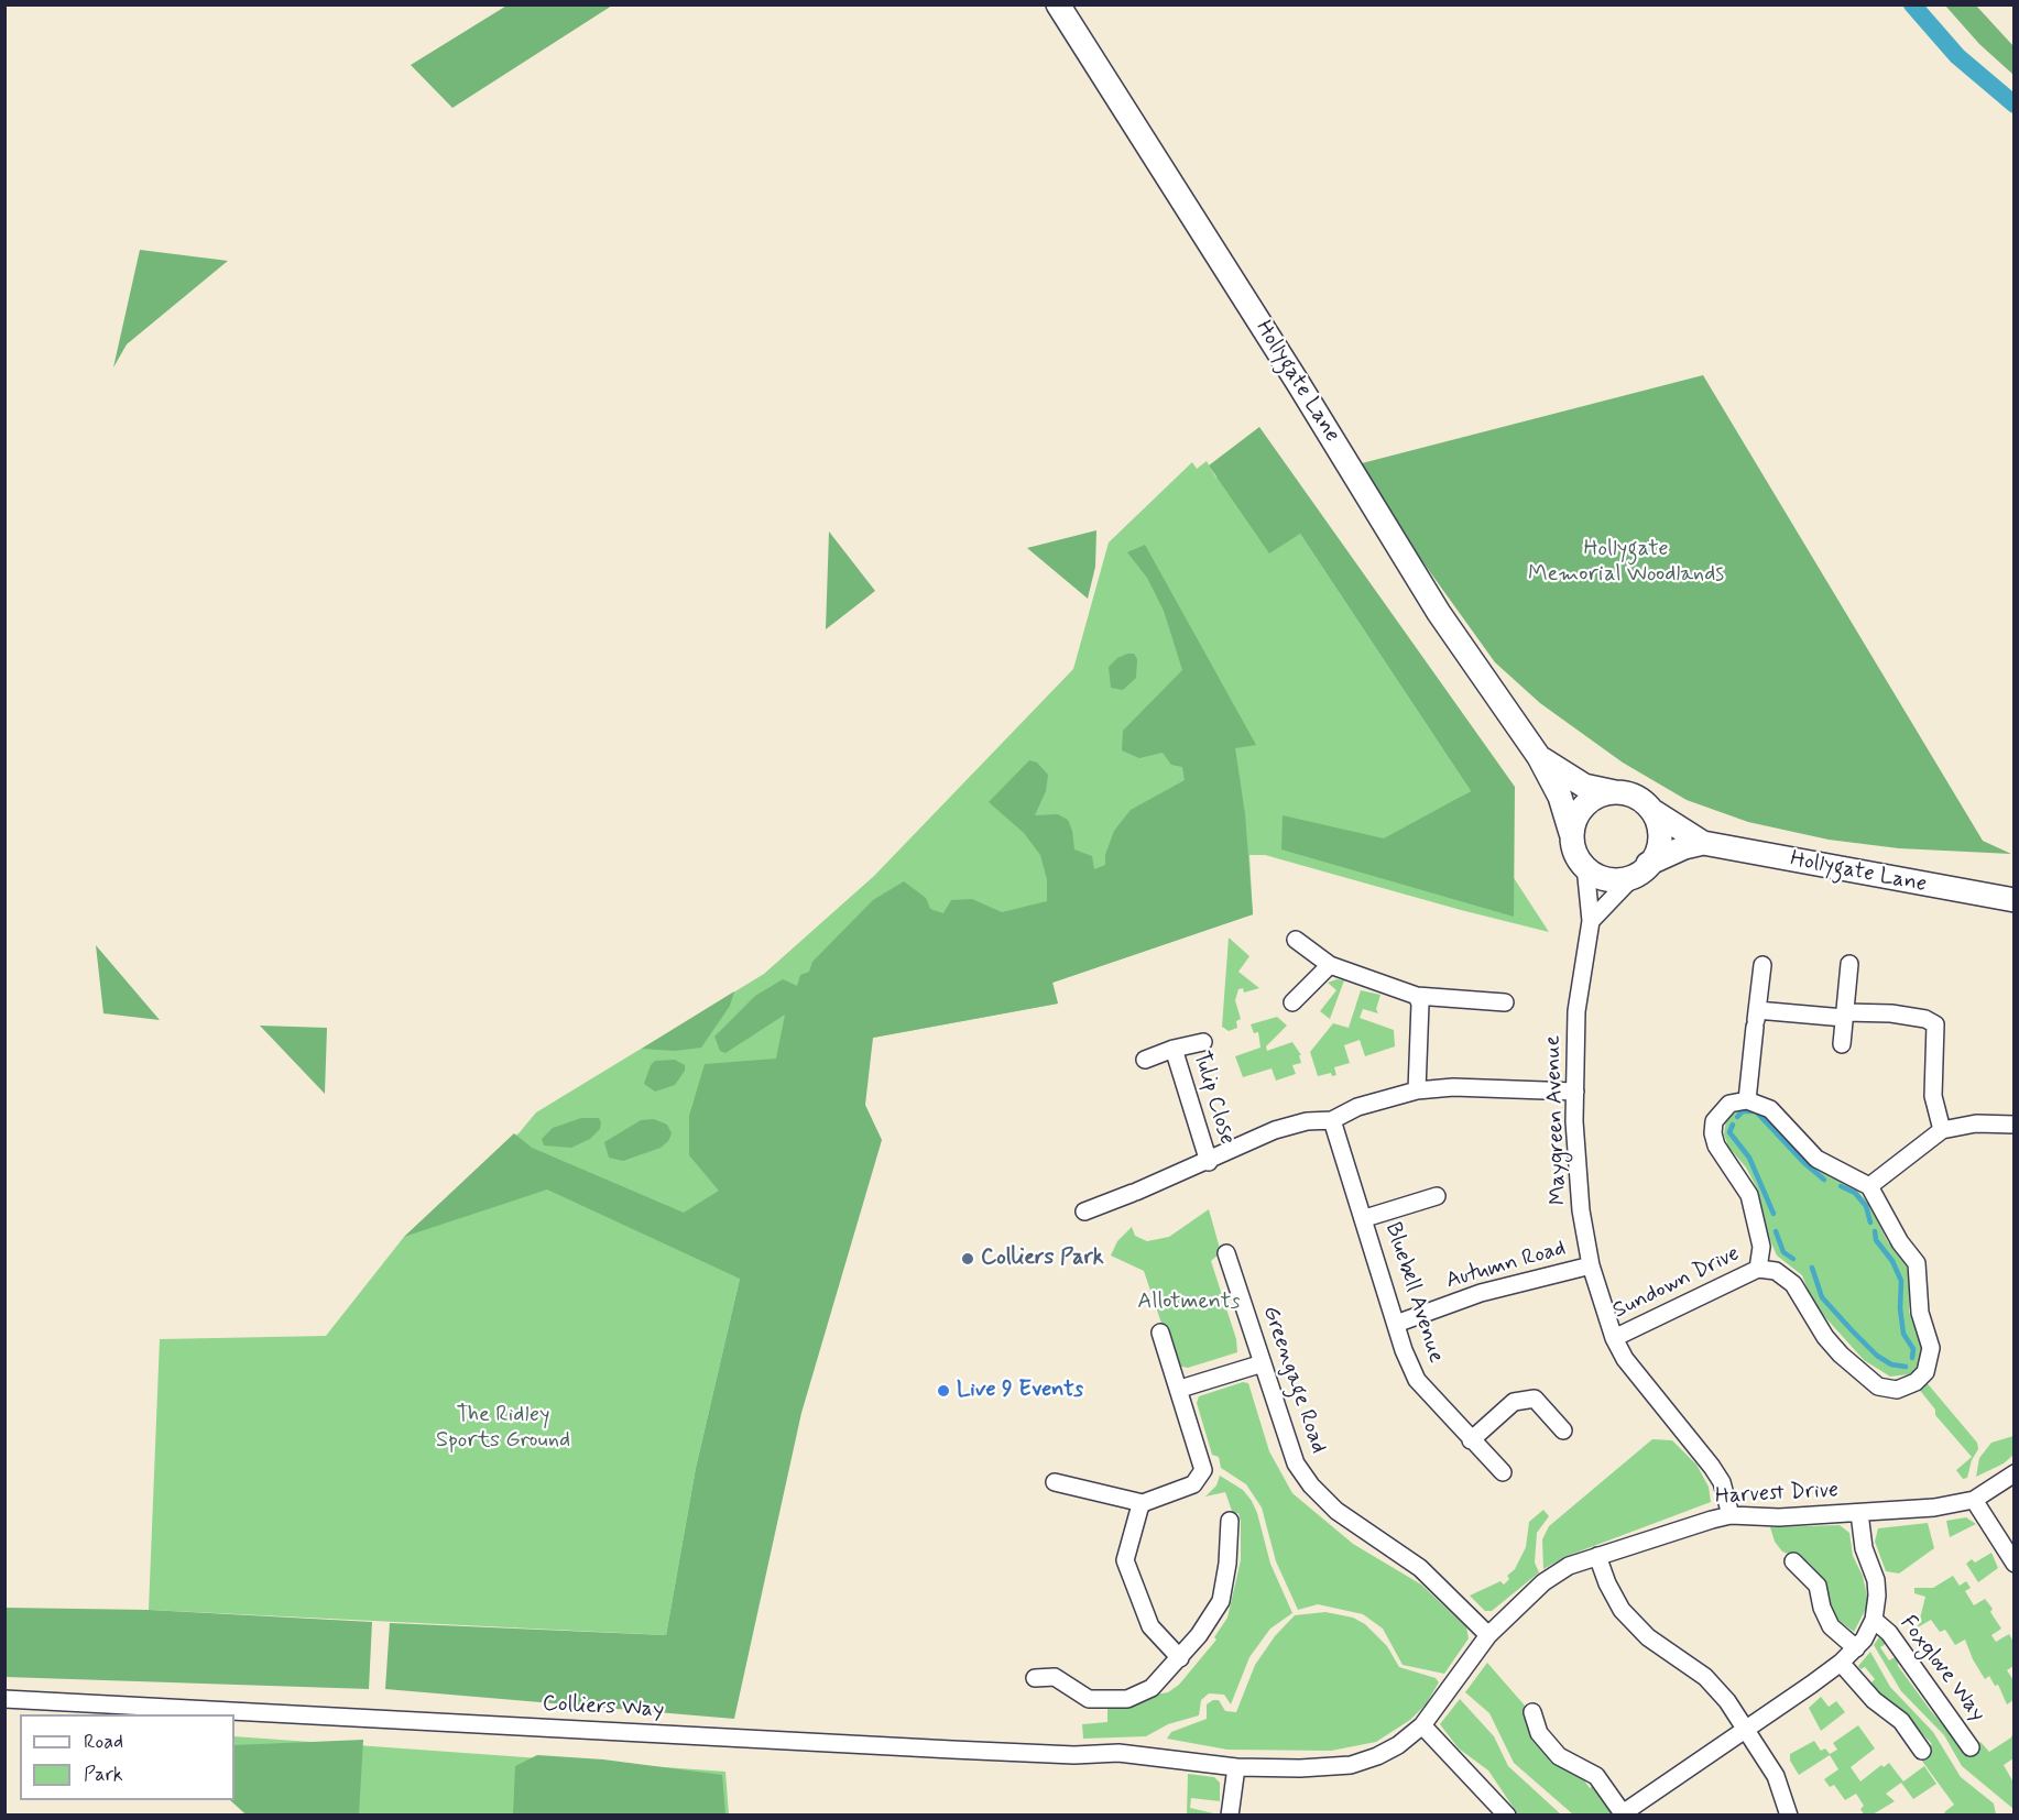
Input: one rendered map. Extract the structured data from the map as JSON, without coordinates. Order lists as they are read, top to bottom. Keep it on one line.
{"streets":{"street":["Hollygate Lane","Tulip Close","Maygreen Avenue","Autumn Road","Sundown Drive","Bluebell Avenue","Greengage Road","Harvest Drive","Foxglove Way","Colliers Way"]},"crossings":[["Hollygate Lane","Maygreen Avenue"],["Maygreen Avenue","Autumn Road"],["Maygreen Avenue","Sundown Drive"],["Maygreen Avenue","Harvest Drive"],["Autumn Road","Bluebell Avenue"],["Greengage Road","Harvest Drive"],["Harvest Drive","Foxglove Way"],["Harvest Drive","Colliers Way"]],"parks":["Hollygate Memorial Woodlands","Allotments","The Ridley Sports Ground"],"places":["Colliers Park","Live 9 Events"],"legend":["Road","Park"]}
